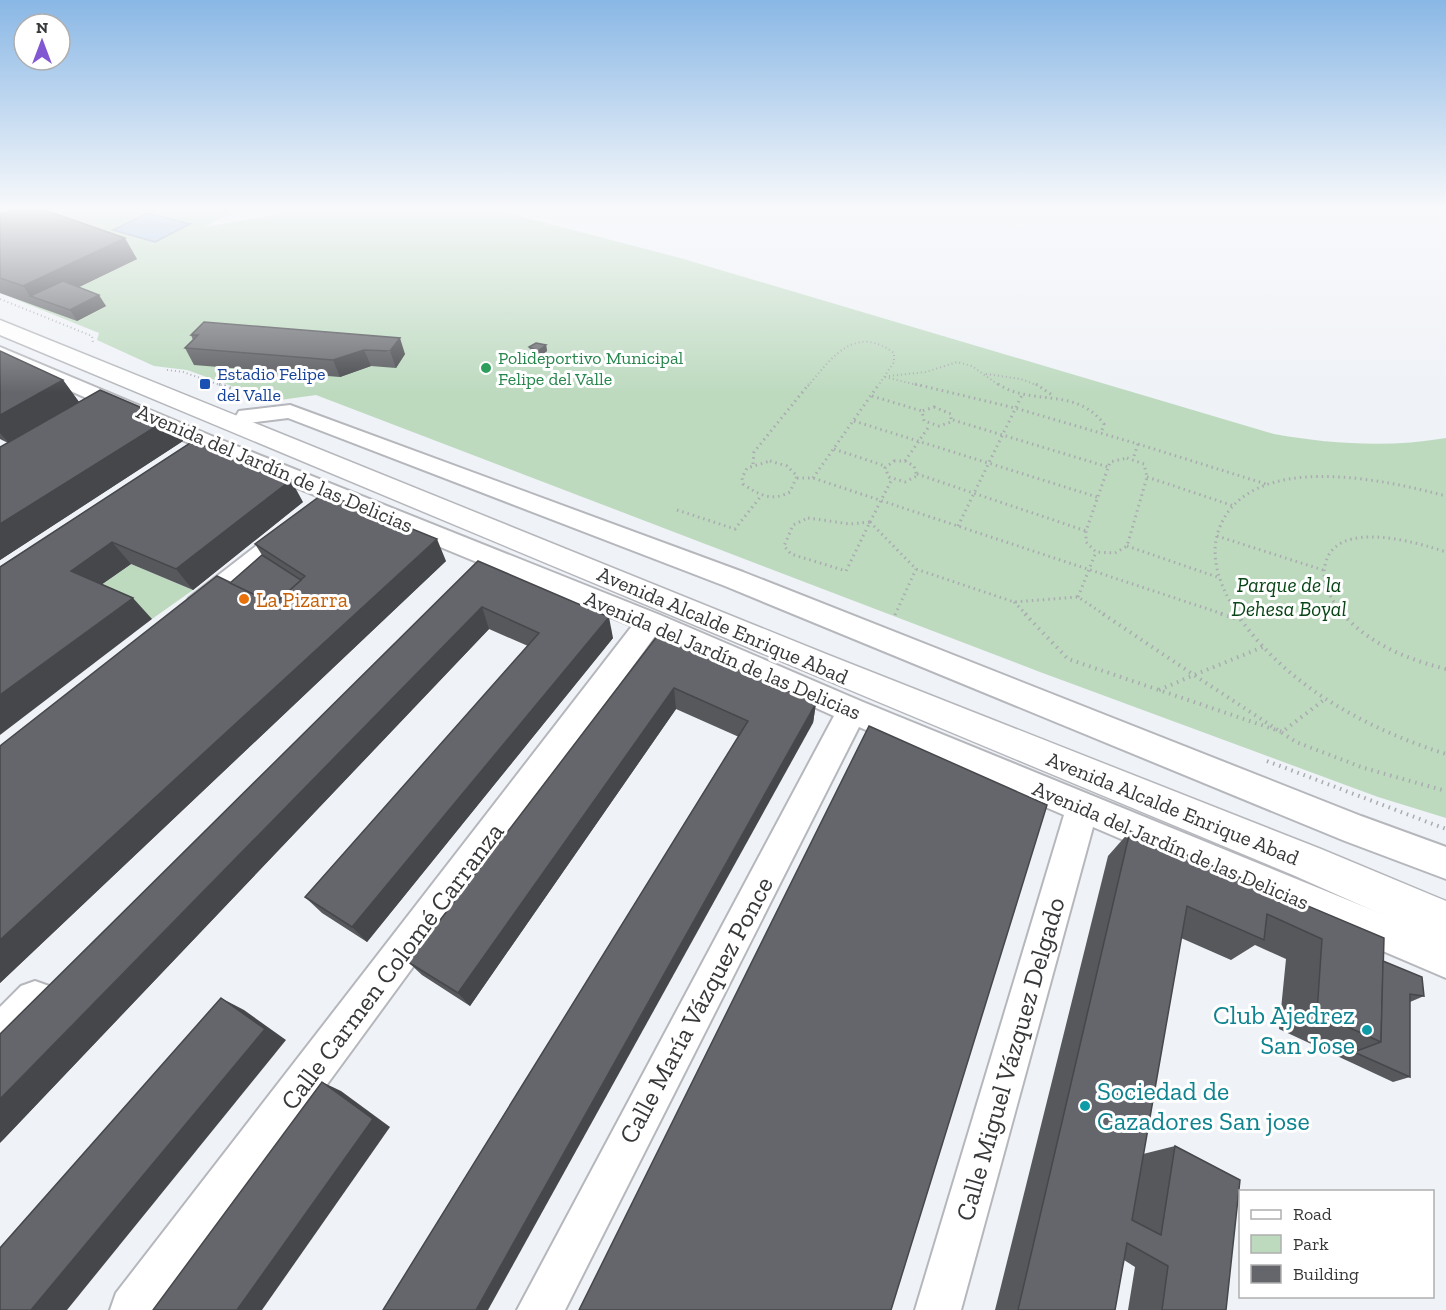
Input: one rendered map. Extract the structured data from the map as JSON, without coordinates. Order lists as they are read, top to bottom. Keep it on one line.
{"streets":{"main road":["Avenida Alcalde Enrique Abad"],"street":["Avenida del Jardín de las Delicias","Calle Carmen Colomé Carranza","Calle María Vázquez Ponce","Calle Miguel Vázquez Delgado"]},"crossings":[["Avenida del Jardín de las Delicias","Calle Carmen Colomé Carranza"],["Avenida del Jardín de las Delicias","Calle María Vázquez Ponce"],["Avenida del Jardín de las Delicias","Calle Miguel Vázquez Delgado"]],"parks":["Parque de la Dehesa Boyal"],"places":{"other":["Polideportivo Municipal Felipe del Valle","La Pizarra","Club Ajedrez San Jose","Sociedad de Cazadores San jose"],"transit":["Estadio Felipe del Valle"]},"legend":["Road","Park","Building"],"north":"top"}
